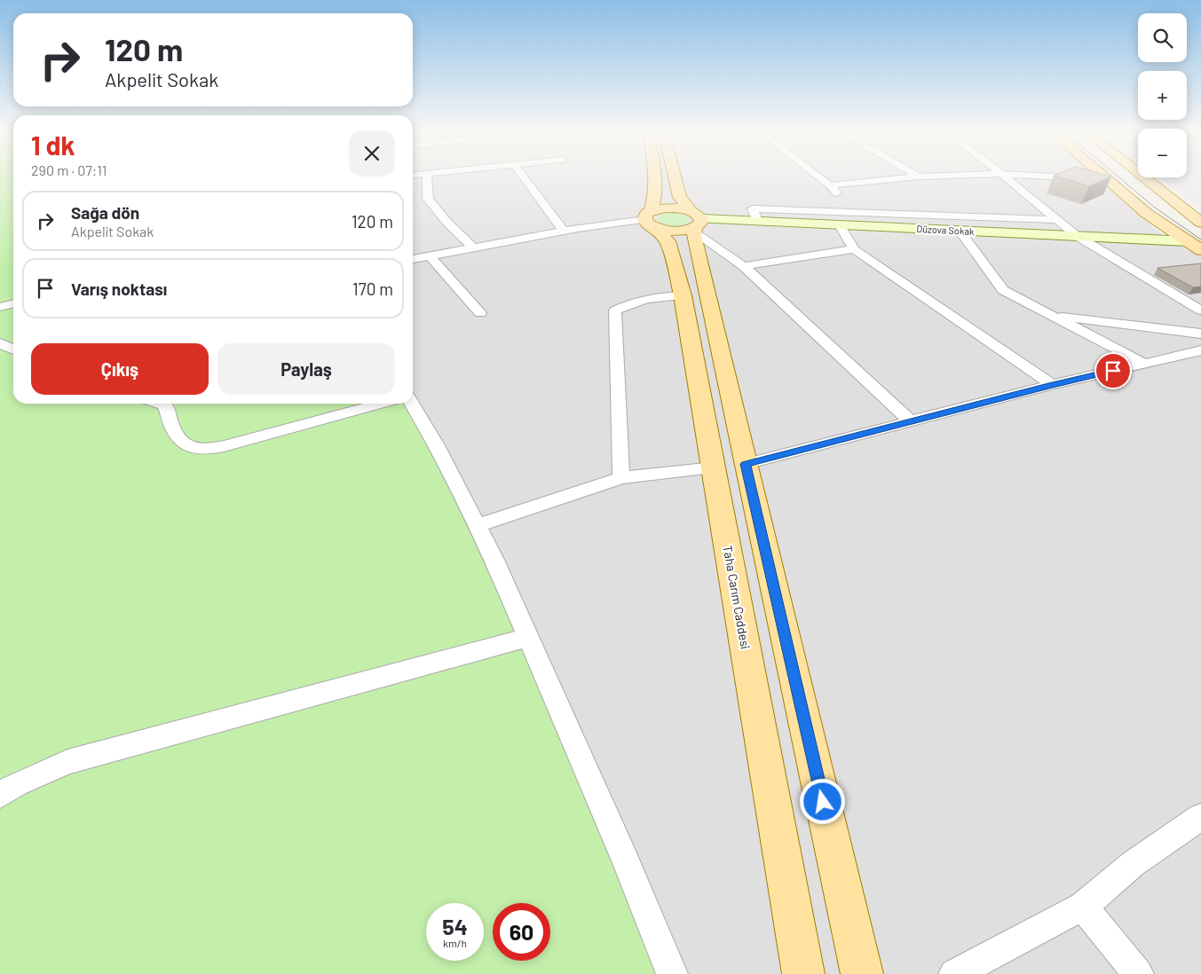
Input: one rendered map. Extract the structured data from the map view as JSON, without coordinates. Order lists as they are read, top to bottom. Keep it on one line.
{"streets":{"main road":["Taha Carım Caddesi"],"street":["Düzova Sokak"]},"page":{"map_buttons":["+","−"],"turn":["120 m","Akpelit Sokak"],"heading":["1 dk","290 m · 07:11"],"list":[{"name":"Sağa dön","note":"Akpelit Sokak","value":"120 m"},{"name":"Varış noktası","value":"170 m"}],"buttons":["Çıkış","Paylaş"],"speed":"54 km/h","limit":"60"}}
